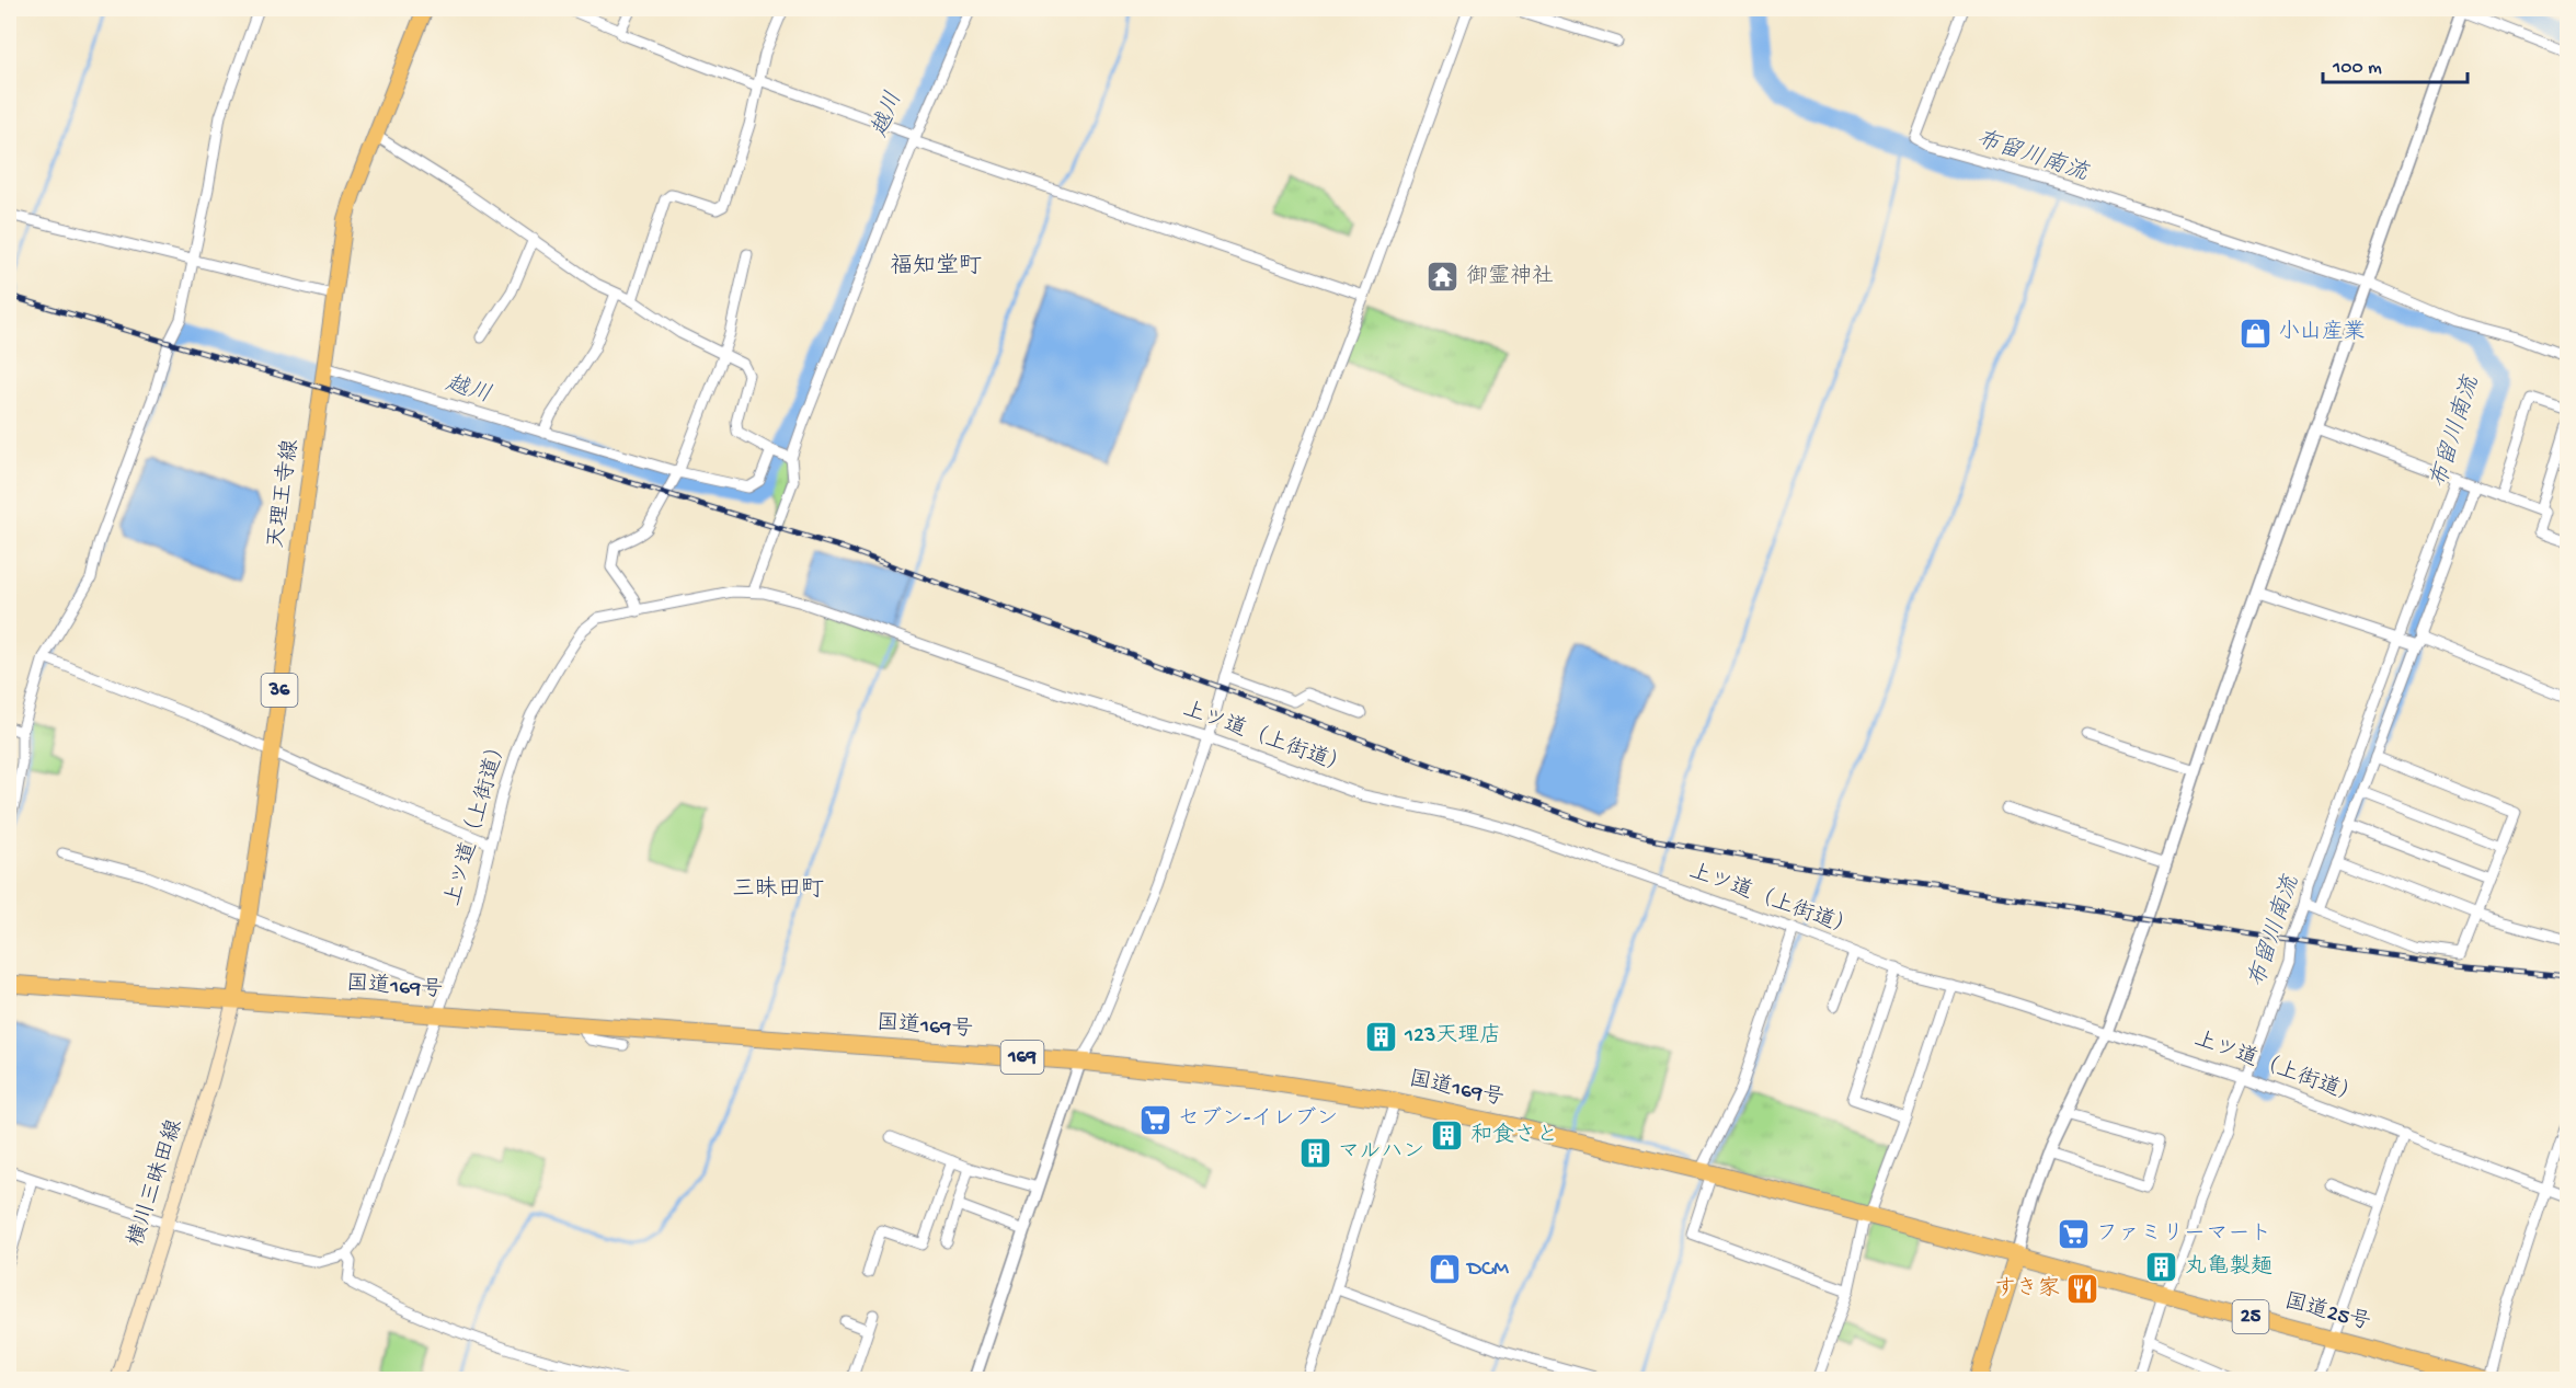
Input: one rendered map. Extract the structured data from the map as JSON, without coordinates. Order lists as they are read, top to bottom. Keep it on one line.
{"streets":{"highway":["国道169号","169","国道25号","25"],"main road":["天理王寺線","36","横川三昧田線"],"street":["上ツ道（上街道）"]},"crossings":[["天理王寺線","国道169号"],["天理王寺線","横川三昧田線"],["上ツ道（上街道）","国道169号"],["国道169号","横川三昧田線"],["国道169号","国道25号"]],"districts":["福知堂町","三昧田町"],"water":["越川","布留川南流"],"places":{"temple":["御霊神社"],"shop":["小山産業","DCM"],"building":["123天理店","和食さと","マルハン","丸亀製麺"],"supermarket":["セブン-イレブン","ファミリーマート"],"restaurant":["すき家"]},"scale_bar":"100 m"}
